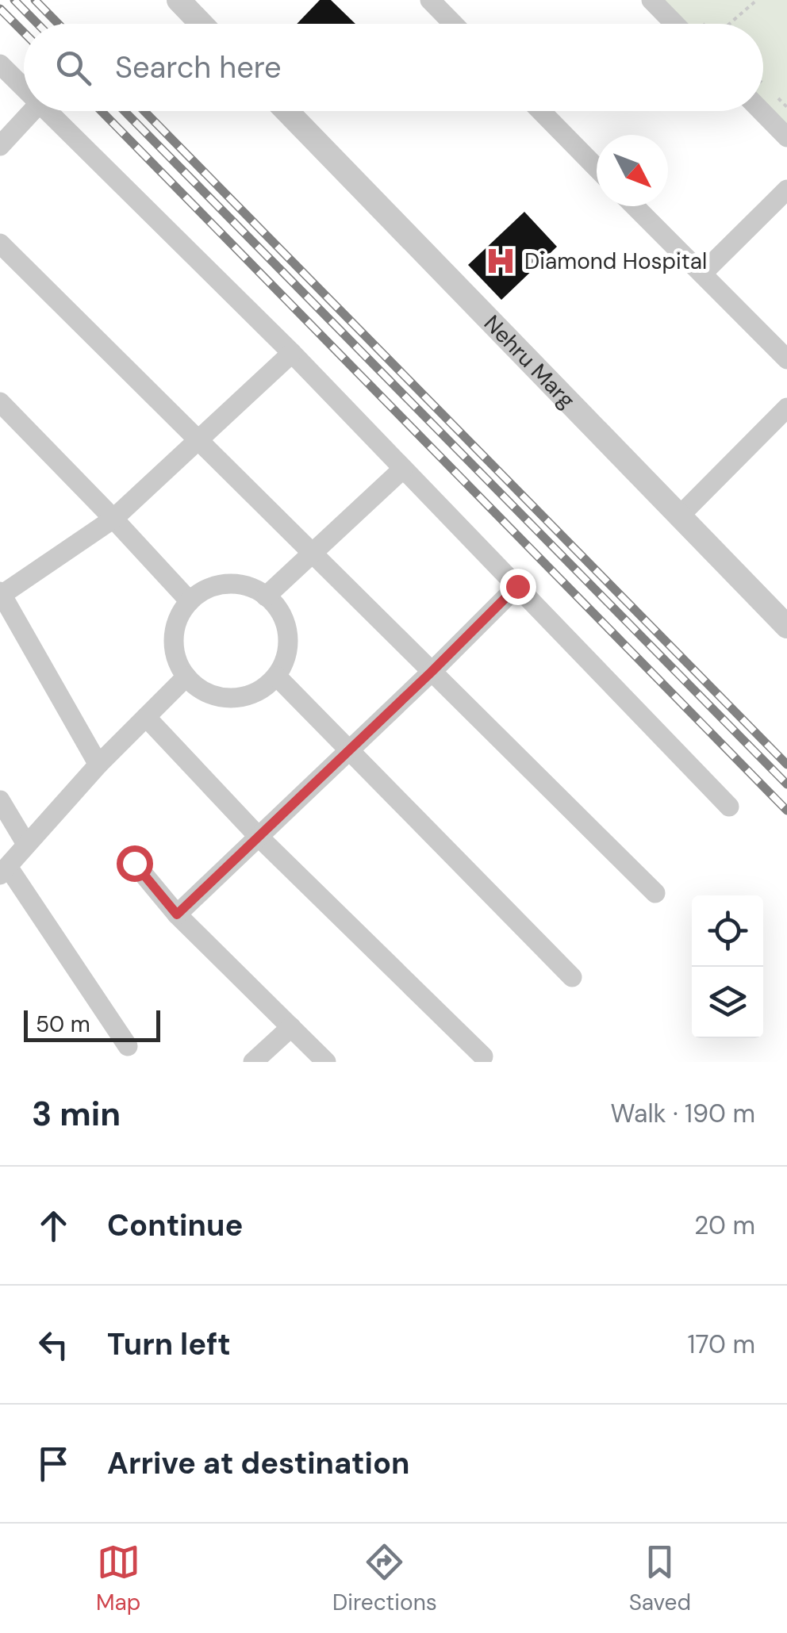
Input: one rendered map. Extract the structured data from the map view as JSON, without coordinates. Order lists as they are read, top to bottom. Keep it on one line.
{"streets":{"street":["Nehru Marg"]},"places":{"hospital":["Diamond Hospital"]},"scale_bar":"50 m","north":"bottom right","page":{"search":"Search here","scale":"50 m","heading":["3 min","Walk · 190 m"],"list":[["Continue","20 m"],["Turn left","170 m"],"Arrive at destination"],"nav":["Map","Directions","Saved"]}}
